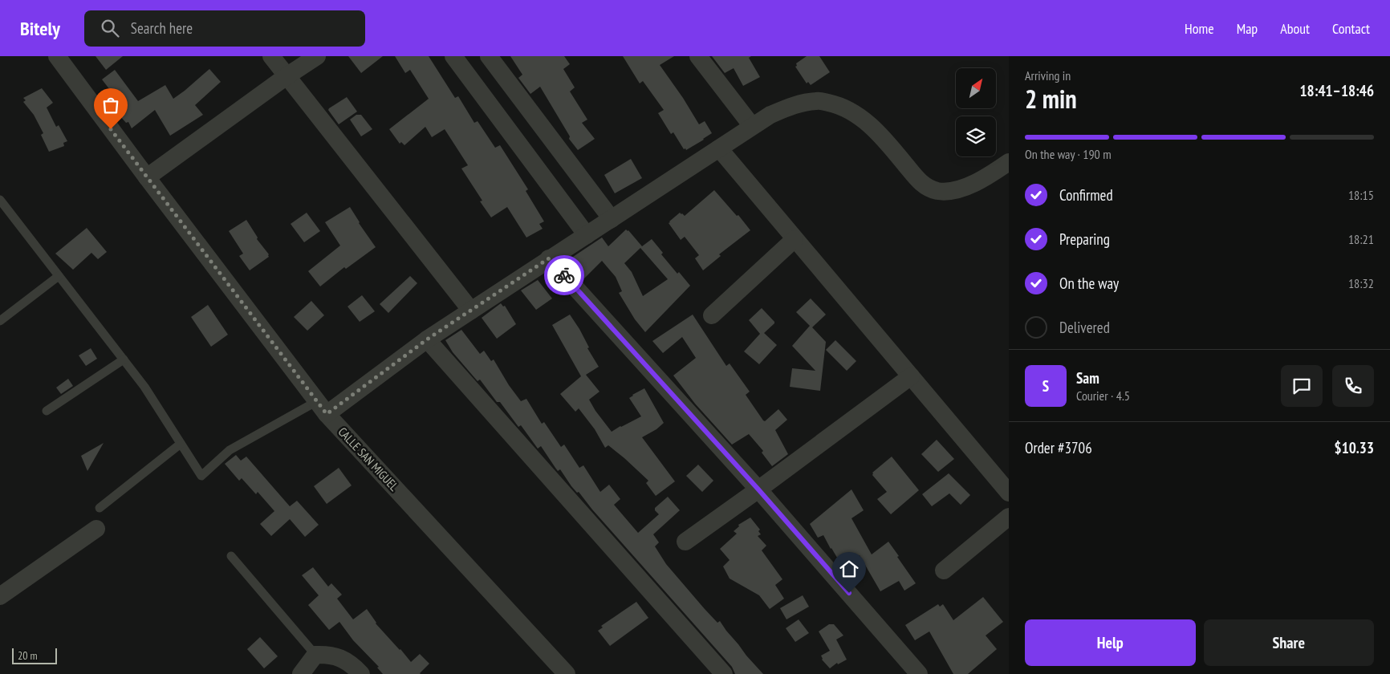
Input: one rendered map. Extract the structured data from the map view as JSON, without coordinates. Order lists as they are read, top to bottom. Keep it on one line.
{"streets":{"street":["CALLE SAN MIGUEL"]},"scale_bar":"20 m","north":"top right","page":{"header":"Bitely","search":"Search here","nav":["Home","Map","About","Contact"],"heading":["2 min","Arriving in","18:41–18:46"],"panel":["Sam","Courier · 4.5","Order #3706","$10.33"],"bar":"On the way · 190 m","list":[["Confirmed","18:15"],["Preparing","18:21"],["On the way","18:32"],"Delivered"],"round":"S","buttons":["Help","Share"],"scale":"20 m"}}
